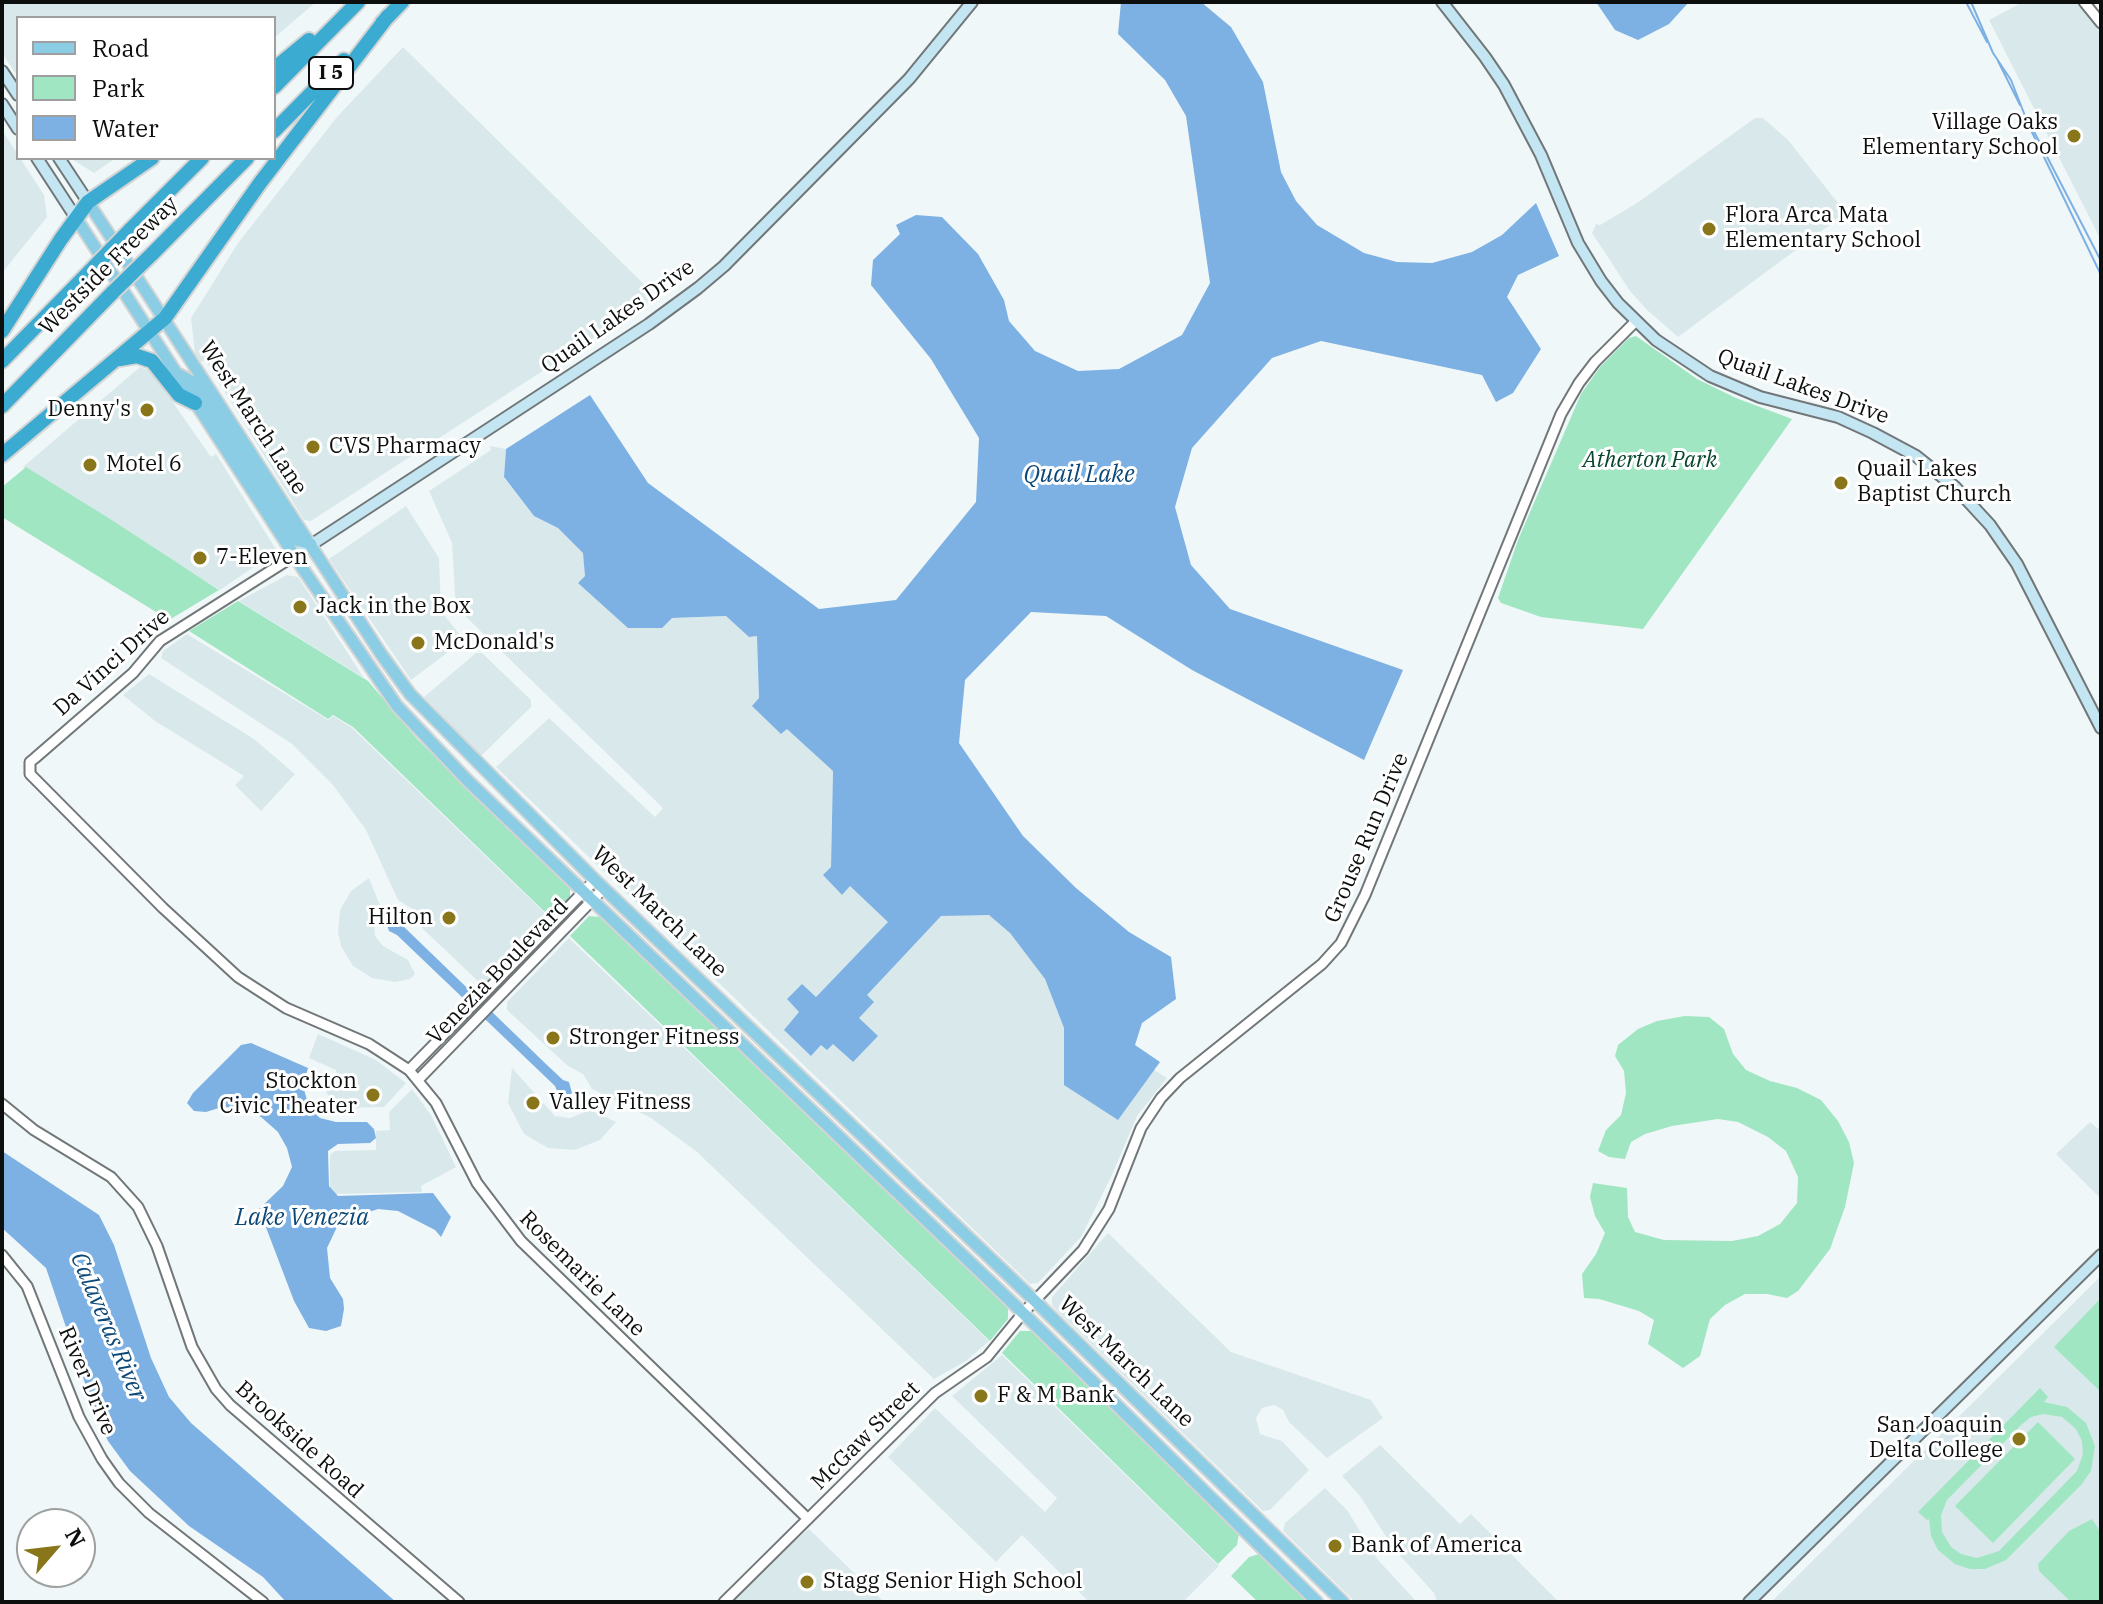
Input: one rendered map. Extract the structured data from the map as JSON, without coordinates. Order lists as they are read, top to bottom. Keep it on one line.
{"streets":{"highway":["I 5","Westside Freeway"],"main road":["Quail Lakes Drive","West March Lane","Da Vinci Drive"],"street":["Grouse Run Drive","Venezia Boulevard","Rosemarie Lane","River Drive","McGaw Street","Brookside Road"]},"crossings":[["Quail Lakes Drive","West March Lane"],["Quail Lakes Drive","Da Vinci Drive"],["Quail Lakes Drive","Grouse Run Drive"],["West March Lane","Da Vinci Drive"],["West March Lane","Grouse Run Drive"],["West March Lane","Venezia Boulevard"],["West March Lane","McGaw Street"],["Da Vinci Drive","Rosemarie Lane"],["Grouse Run Drive","McGaw Street"],["Venezia Boulevard","Rosemarie Lane"],["Rosemarie Lane","McGaw Street"]],"water":["Quail Lake","Lake Venezia","Calaveras River"],"parks":["Atherton Park"],"places":["Village Oaks Elementary School","Flora Arca Mata Elementary School","Denny's","CVS Pharmacy","Motel 6","Quail Lakes Baptist Church","7-Eleven","Jack in the Box","McDonald's","Hilton","Stronger Fitness","Stockton Civic Theater","Valley Fitness","F & M Bank","San Joaquin Delta College","Bank of America","Stagg Senior High School"],"legend":["Road","Park","Water"],"north":"top right"}
